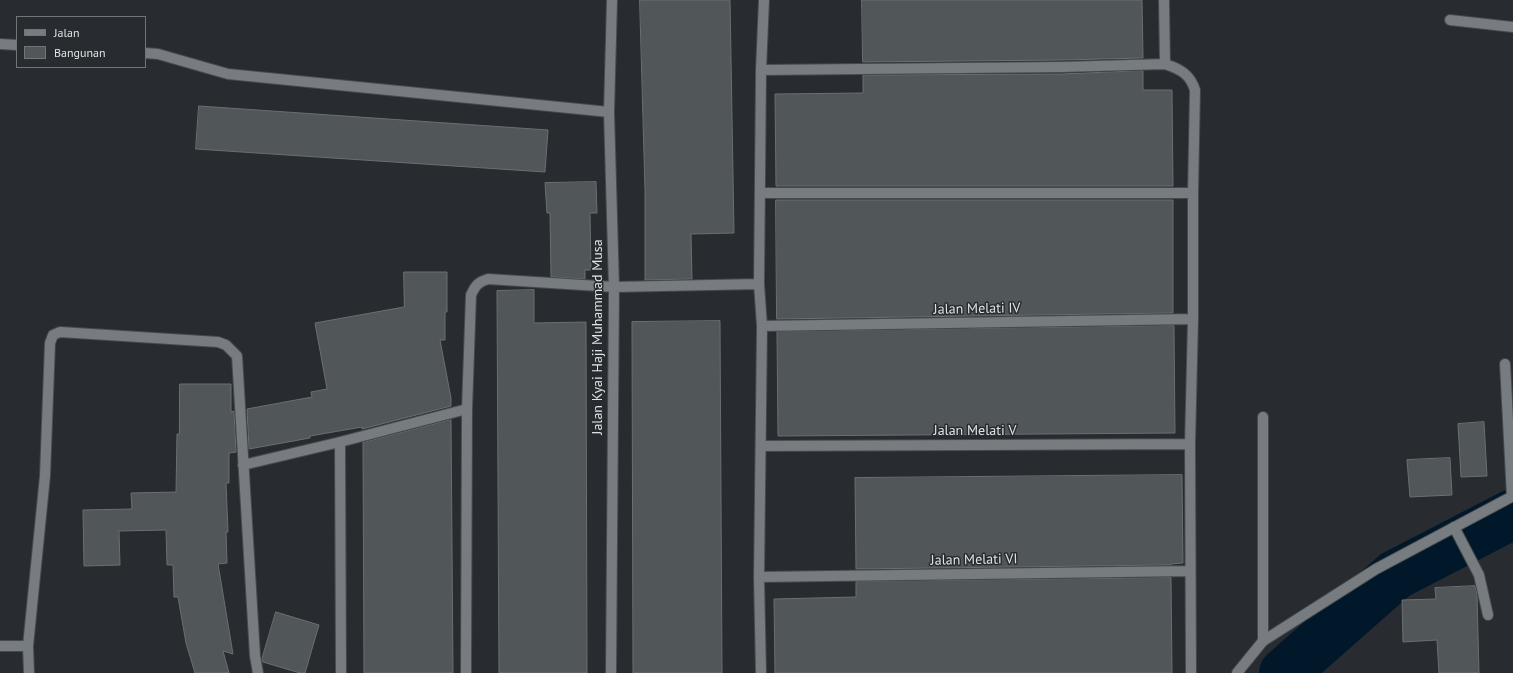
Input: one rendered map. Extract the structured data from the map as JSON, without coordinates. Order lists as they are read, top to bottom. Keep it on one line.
{"streets":{"street":["Jalan Melati IV","Jalan Kyai Haji Muhammad Musa","Jalan Melati V","Jalan Melati VI"]},"legend":["Jalan","Bangunan"]}
